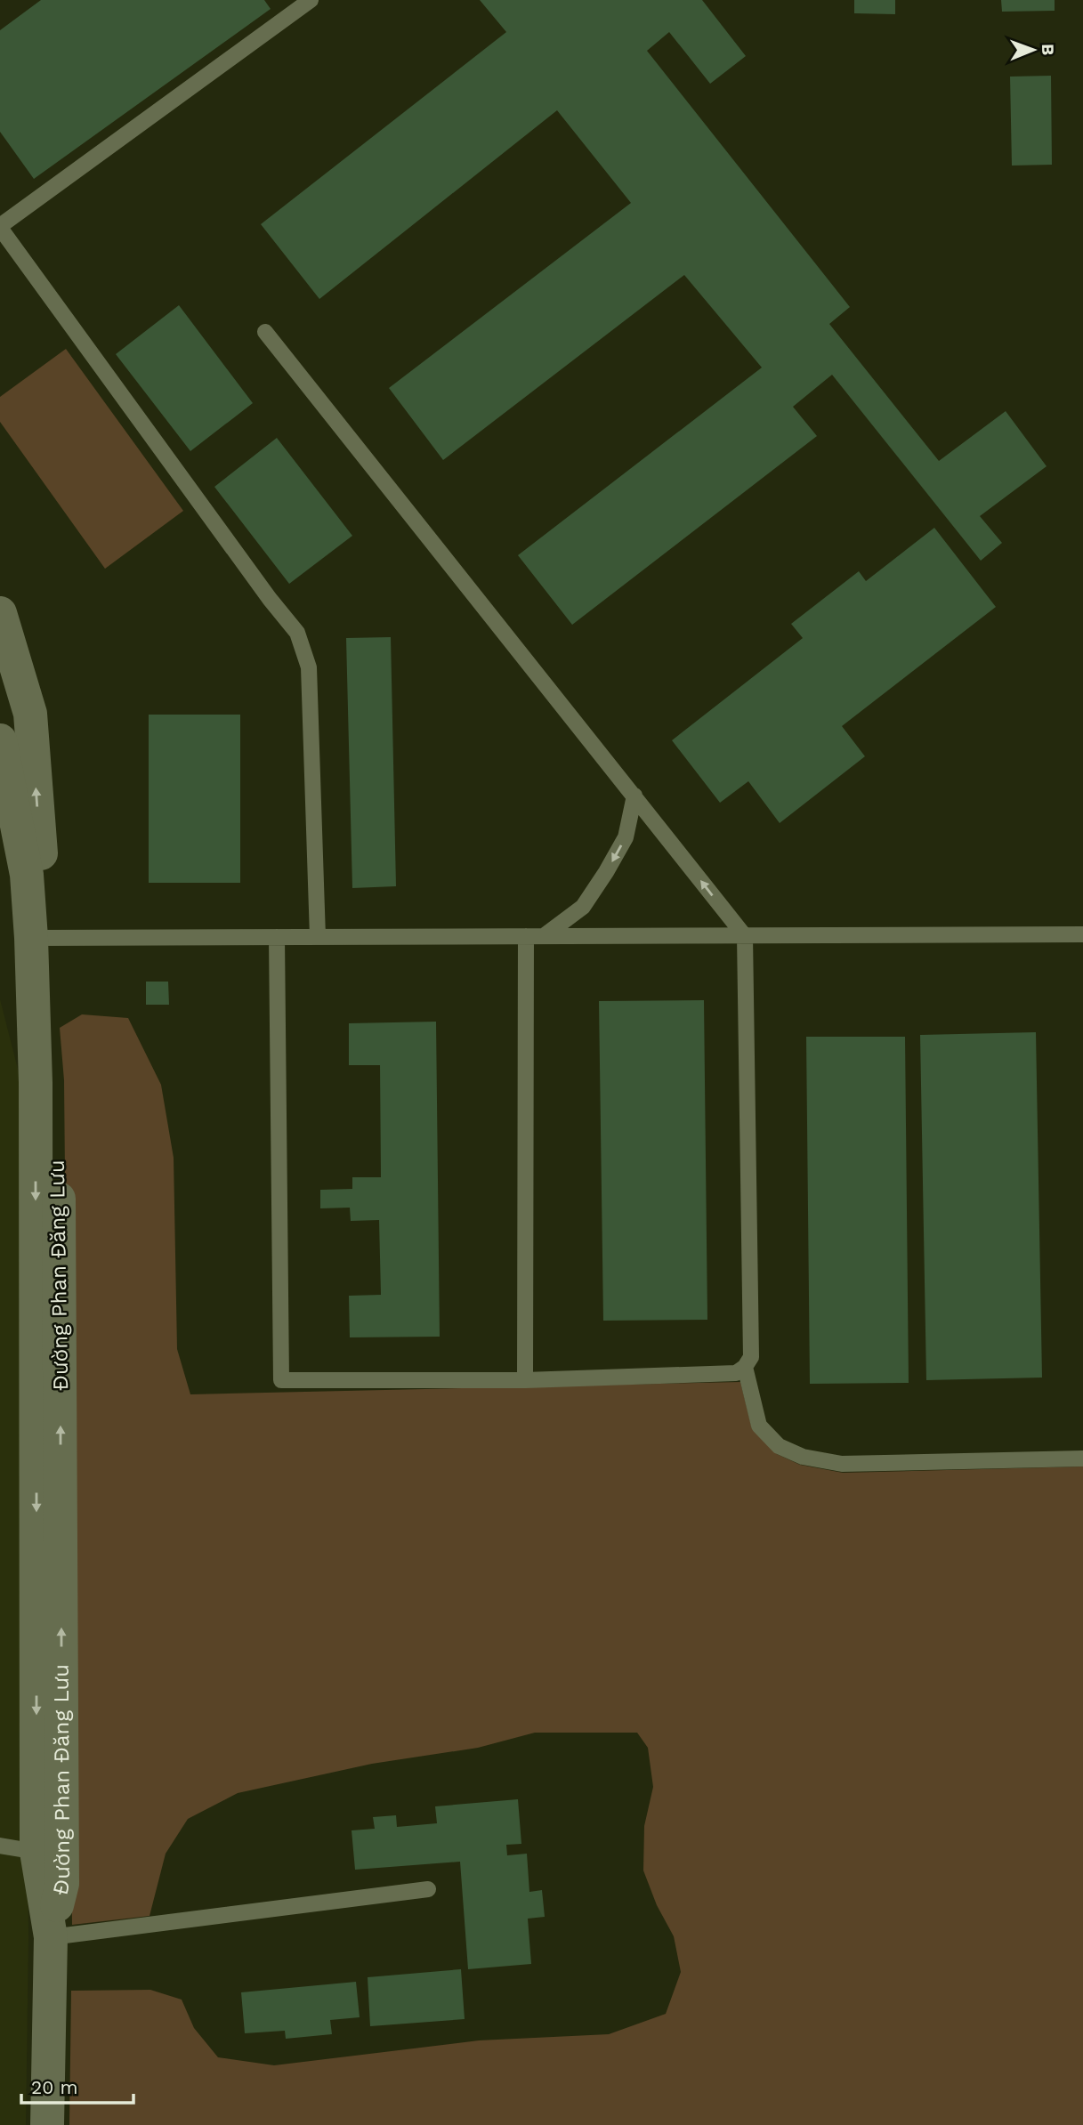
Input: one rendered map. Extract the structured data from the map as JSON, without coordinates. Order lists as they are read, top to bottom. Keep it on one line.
{"streets":{"street":["Đường Phan Đăng Lưu"]},"scale_bar":"20 m","north":"right"}
